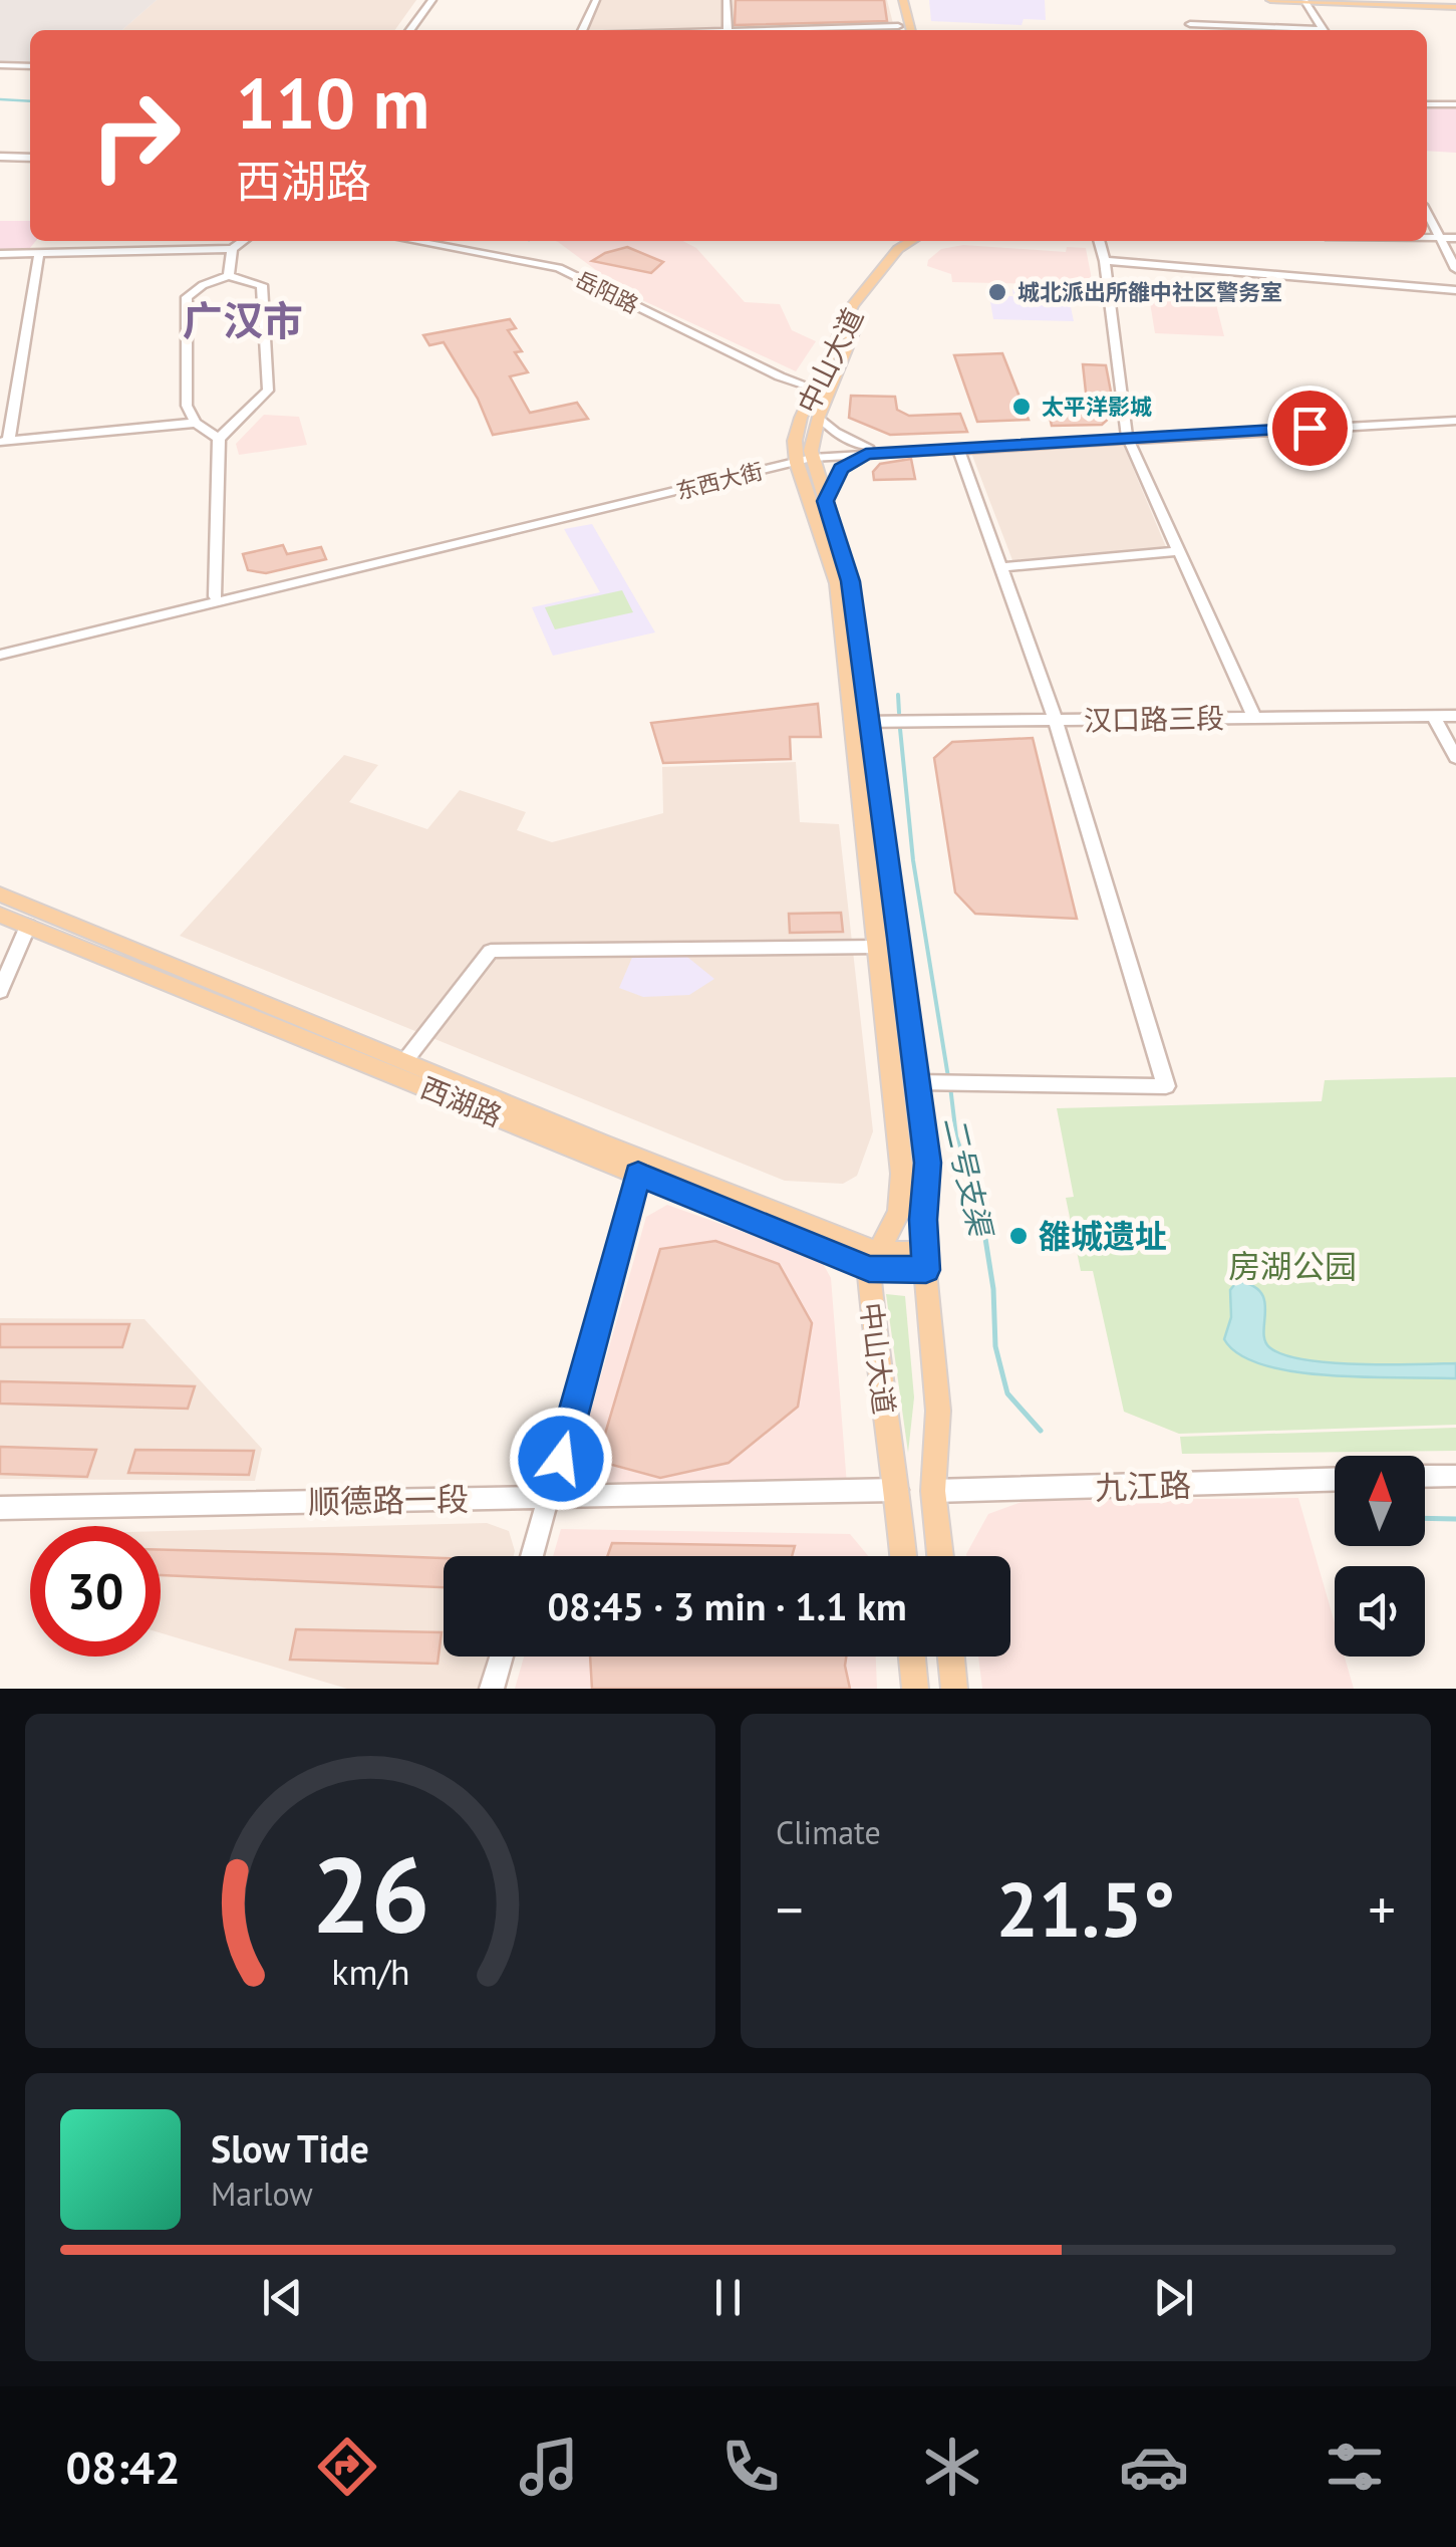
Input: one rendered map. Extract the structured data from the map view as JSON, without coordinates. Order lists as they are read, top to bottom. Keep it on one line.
{"streets":{"main road":["中山大道","西湖路"],"street":["岳阳路","东西大街","汉口路三段","九江路","顺德路一段"]},"crossings":[["岳阳路","中山大道"],["中山大道","东西大街"],["中山大道","汉口路三段"],["中山大道","西湖路"],["中山大道","九江路"],["中山大道","顺德路一段"]],"districts":["广汉市"],"water":["二号支渠"],"parks":["房湖公园"],"places":["城北派出所雒中社区警务室","太平洋影城","雒城遗址"],"north":"top","page":{"turn":["110 m","西湖路"],"limit":"30","trip":"08:45 · 3 min · 1.1 km","tile":"Climate","heat":["−","21.5°","+"],"song":["Slow Tide","Marlow"],"tabs":"08:42","gauge":["26","km/h"]}}
